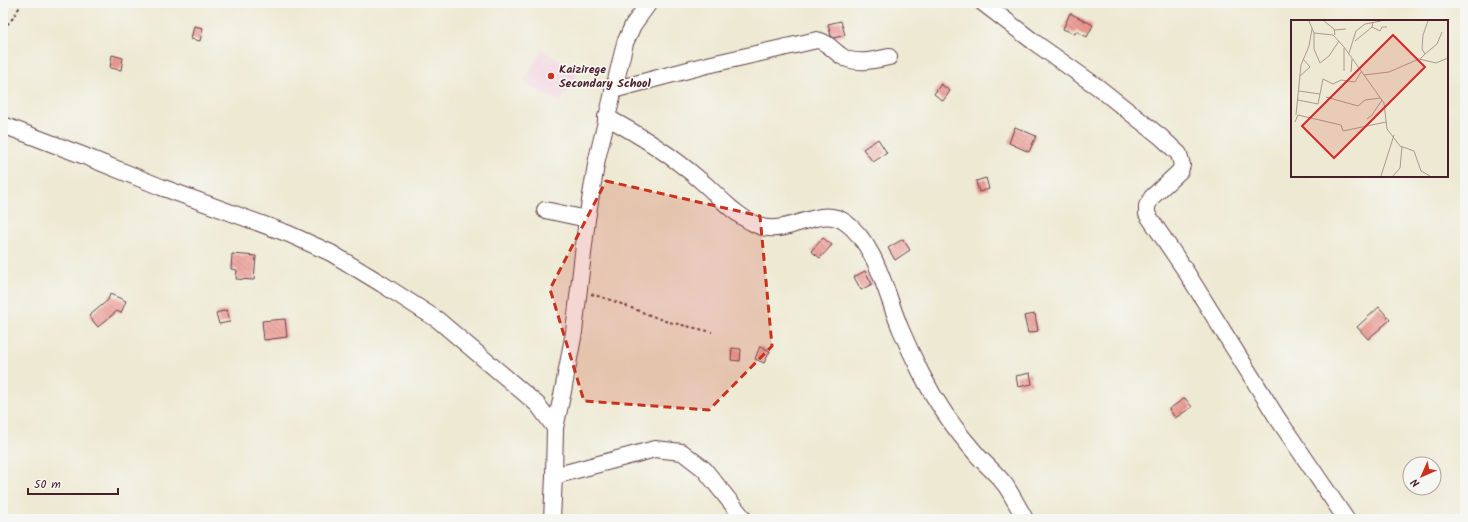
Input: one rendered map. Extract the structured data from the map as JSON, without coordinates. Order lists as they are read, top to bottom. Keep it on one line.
{"places":["Kaizirege Secondary School"],"scale_bar":"50 m","north":"bottom left"}
